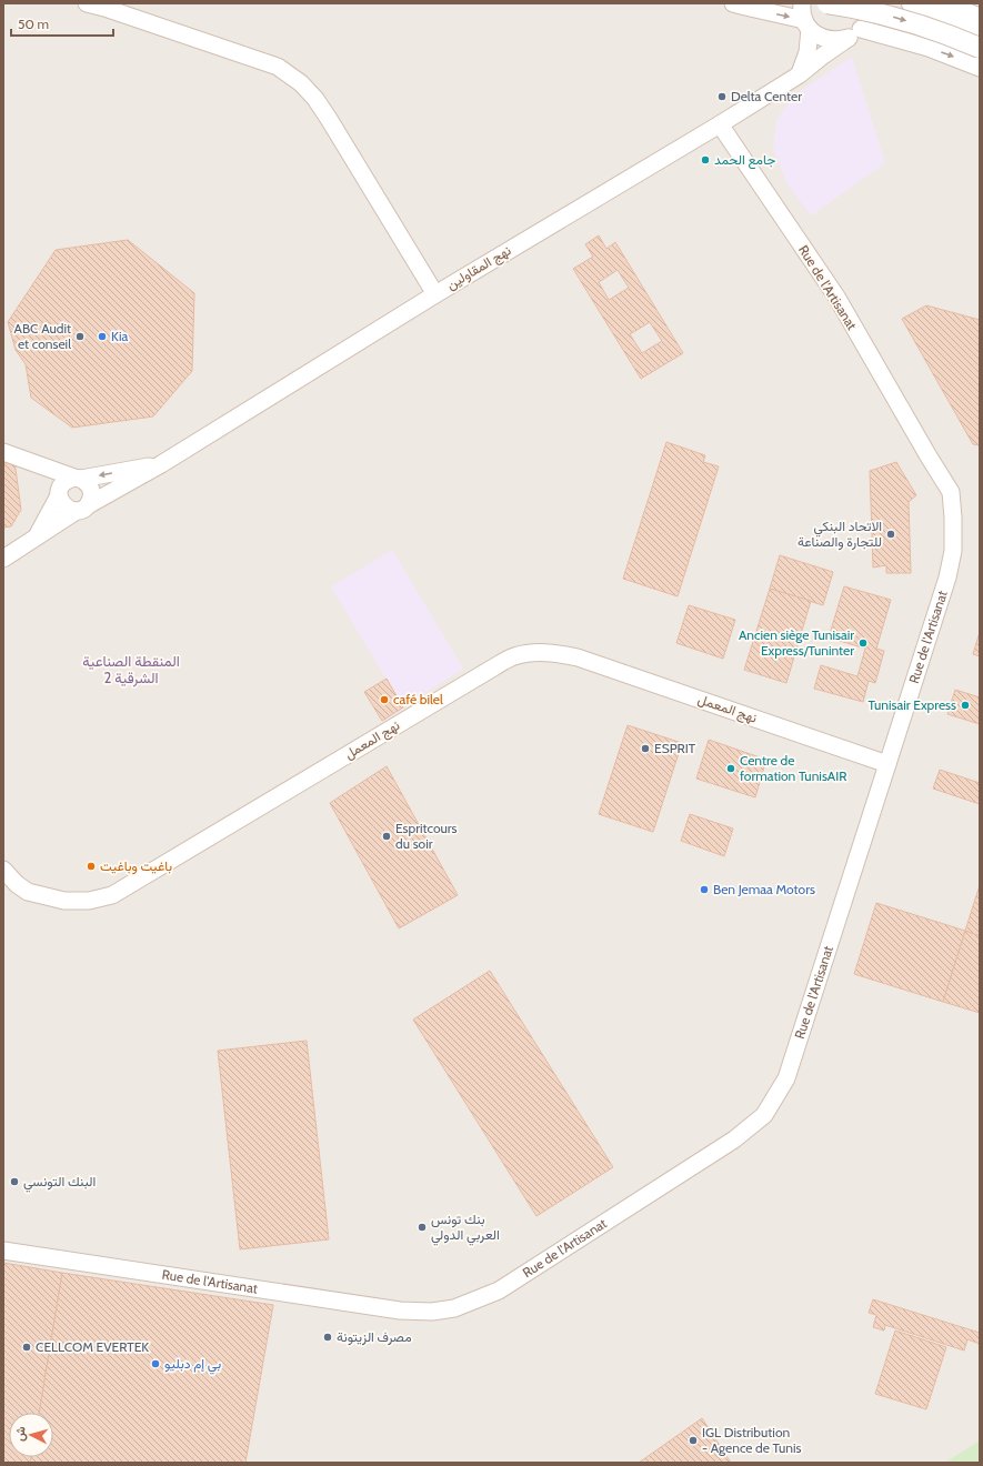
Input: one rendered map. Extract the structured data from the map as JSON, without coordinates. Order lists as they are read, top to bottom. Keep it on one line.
{"streets":{"street":["نهج المقاولين","Rue de l'Artisanat","نهج المعمل"]},"crossings":[["نهج المقاولين","Rue de l'Artisanat"],["Rue de l'Artisanat","نهج المعمل"]],"districts":["المنقطة الصناعية الشرقية 2"],"places":["Delta Center","جامع الحمد","ABC Audit et conseil","Kia","الاتحاد البنكي للتجارة والصناعة","Ancien siège Tunisair Express/Tuninter","café bilel","Tunisair Express","ESPRIT","Centre de formation TunisAIR","Espritcours du soir","باغيت وباغيت","Ben Jemaa Motors","البنك التونسي","بنك تونس العربي الدولي","مصرف الزيتونة","CELLCOM EVERTEK","بي إم دبليو","IGL Distribution - Agence de Tunis"],"scale_bar":"50 m","north":"left"}
